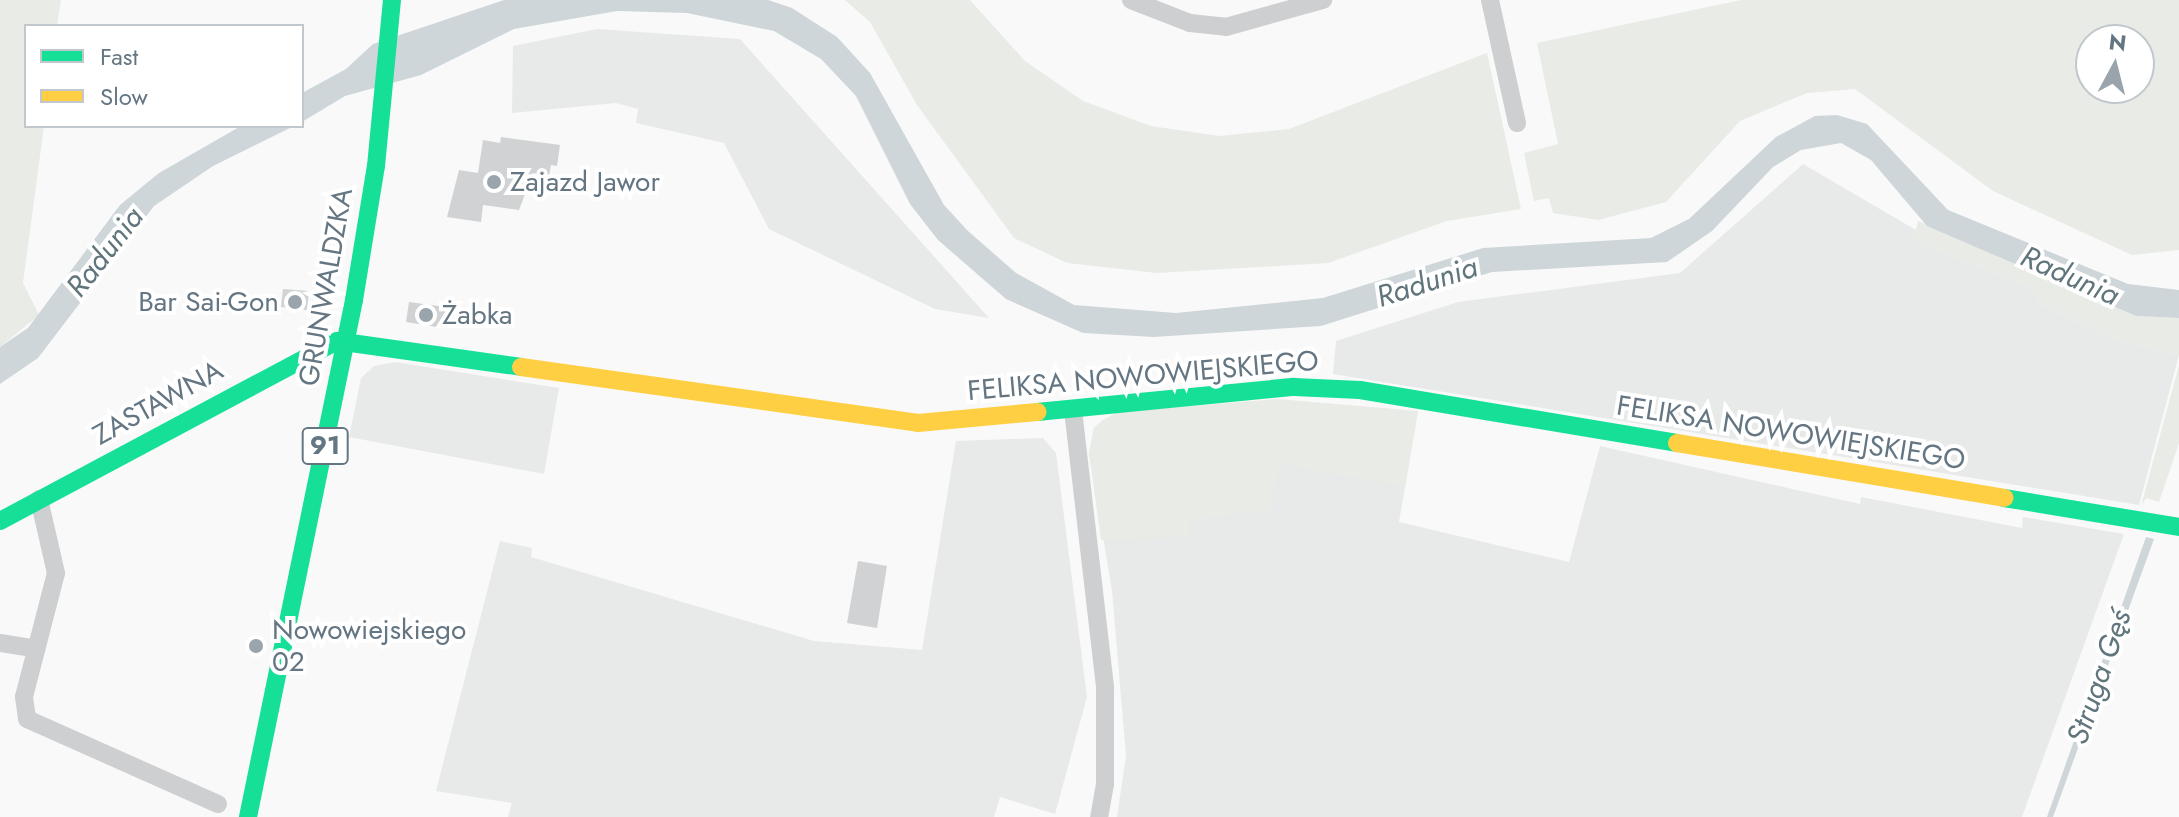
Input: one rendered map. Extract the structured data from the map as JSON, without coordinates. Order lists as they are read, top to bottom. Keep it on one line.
{"streets":{"street":["GRUNWALDZKA","FELIKSA NOWOWIEJSKIEGO","ZASTAWNA","91"]},"crossings":[["GRUNWALDZKA","FELIKSA NOWOWIEJSKIEGO"],["GRUNWALDZKA","ZASTAWNA"],["FELIKSA NOWOWIEJSKIEGO","ZASTAWNA"]],"water":["Radunia","Struga Gęś"],"places":["Zajazd Jawor","Bar Sai-Gon","Żabka","Nowowiejskiego 02"],"legend":["Fast","Slow"],"north":"top"}
